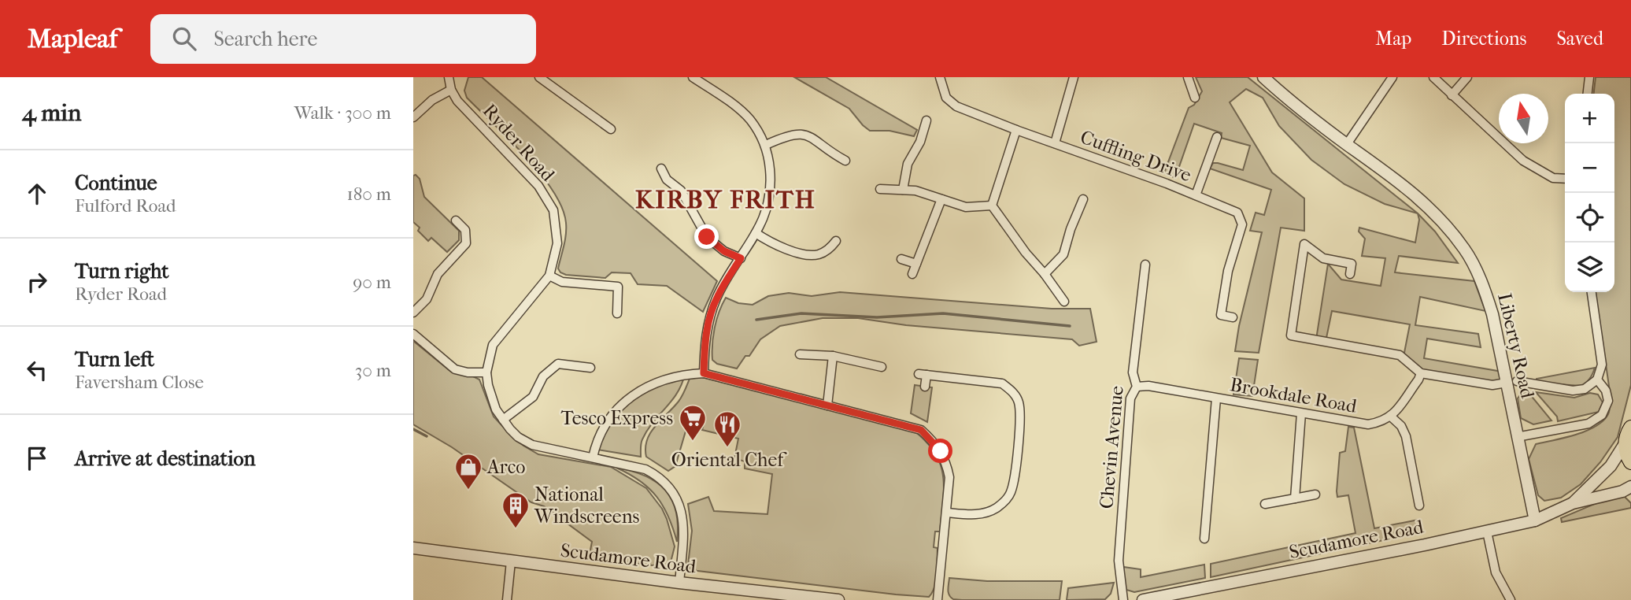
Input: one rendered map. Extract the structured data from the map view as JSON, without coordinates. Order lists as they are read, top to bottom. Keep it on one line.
{"streets":{"street":["Ryder Road","Cuffling Drive","Liberty Road","Brookdale Road","Chevin Avenue","Scudamore Road"]},"crossings":[["Ryder Road","Scudamore Road"],["Liberty Road","Scudamore Road"],["Brookdale Road","Chevin Avenue"]],"districts":["KIRBY FRITH"],"places":{"supermarket":["Tesco Express"],"restaurant":["Oriental Chef"],"shop":["Arco"],"building":["National Windscreens"]},"north":"top","page":{"header":"Mapleaf","search":"Search here","nav":["Map","Directions","Saved"],"heading":["4 min","Walk · 300 m"],"map_buttons":["+","−"],"list":[["Continue","Fulford Road","180 m"],["Turn right","Ryder Road","90 m"],["Turn left","Faversham Close","30 m"],"Arrive at destination"]}}
